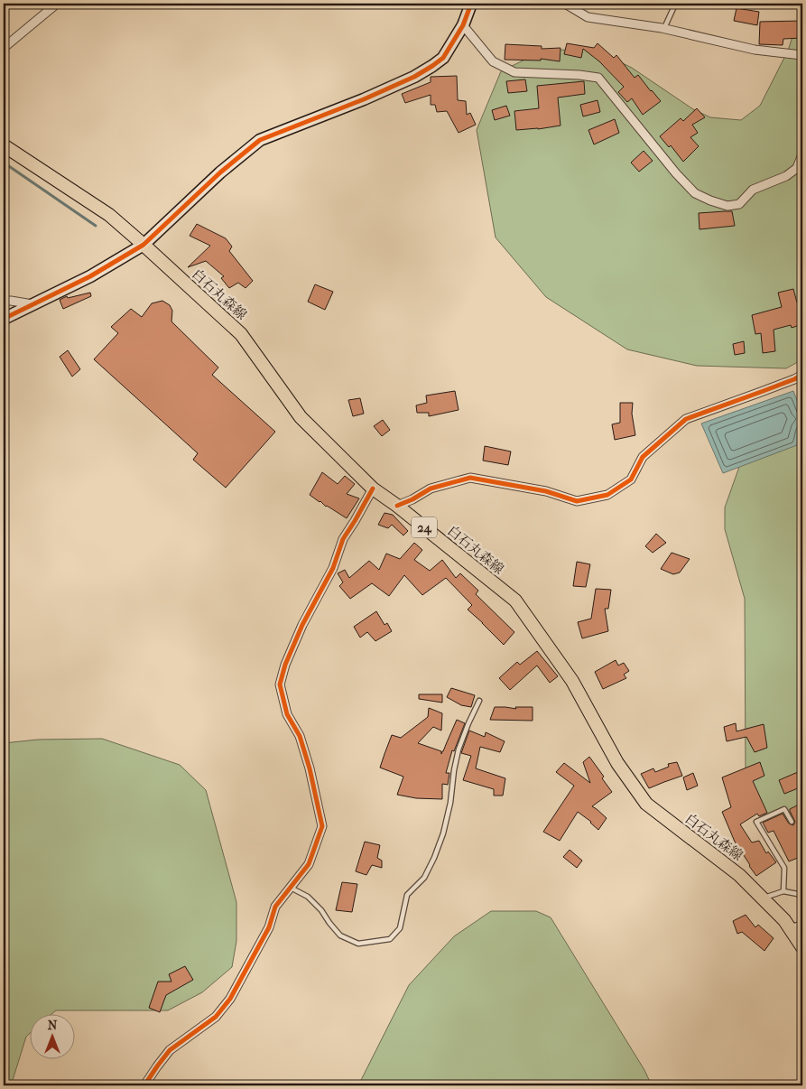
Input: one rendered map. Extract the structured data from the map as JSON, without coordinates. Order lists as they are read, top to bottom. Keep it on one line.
{"streets":{"main road":["白石丸森線","24"]},"north":"top"}
